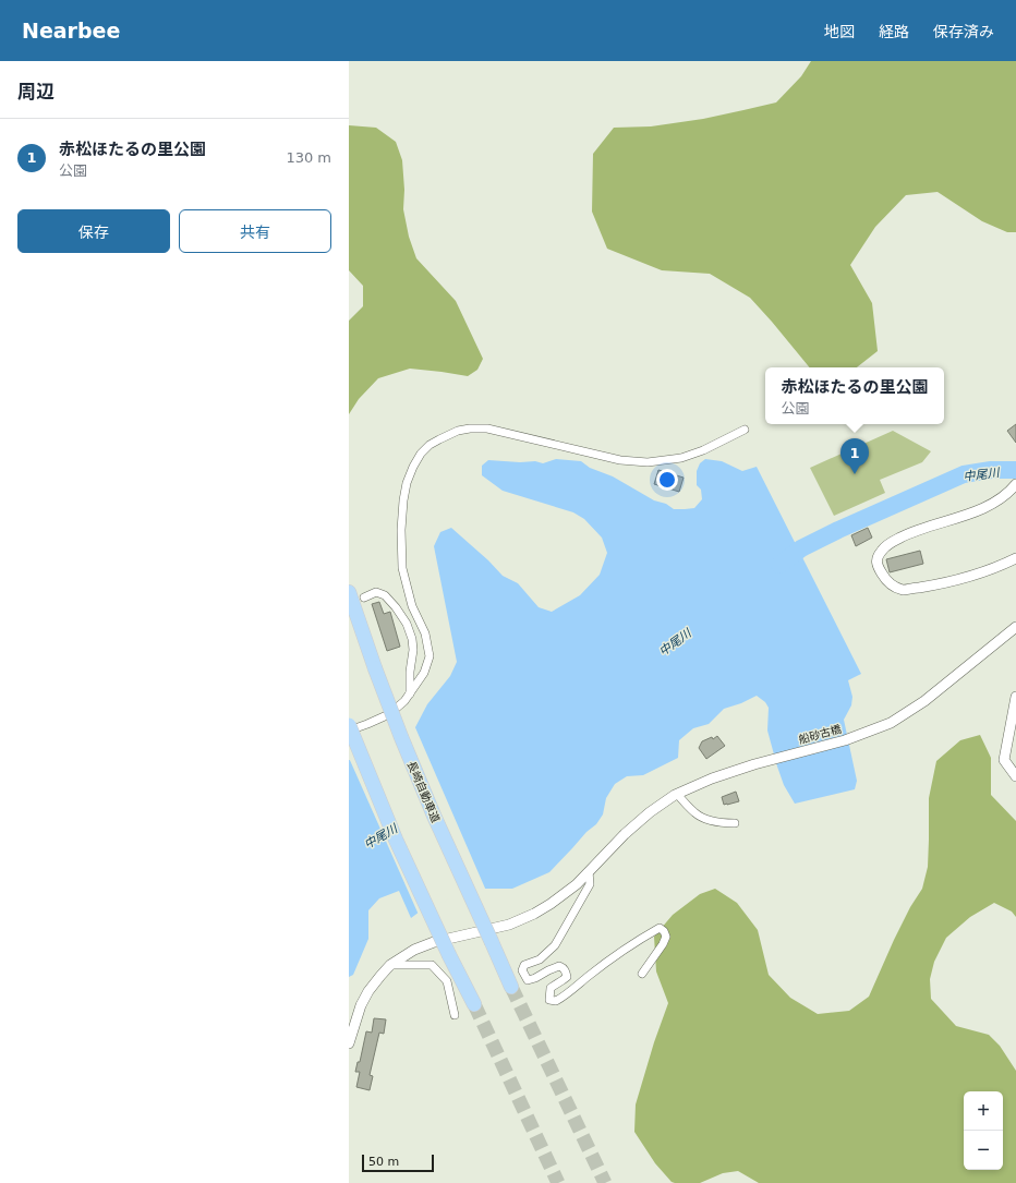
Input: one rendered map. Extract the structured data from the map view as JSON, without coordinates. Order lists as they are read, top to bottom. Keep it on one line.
{"streets":{"highway":["長崎自動車道"],"street":["船砂古橋"]},"water":["中尾川"],"scale_bar":"50 m","page":{"header":"Nearbee","nav":["地図","経路","保存済み"],"heading":"周辺","list":[{"mark":"1","name":"赤松ほたるの里公園","note":"公園","value":"130 m"}],"buttons":["保存","共有"],"popup":["赤松ほたるの里公園","公園"],"pins":"1","map_buttons":["+","−"],"scale":"50 m"}}
